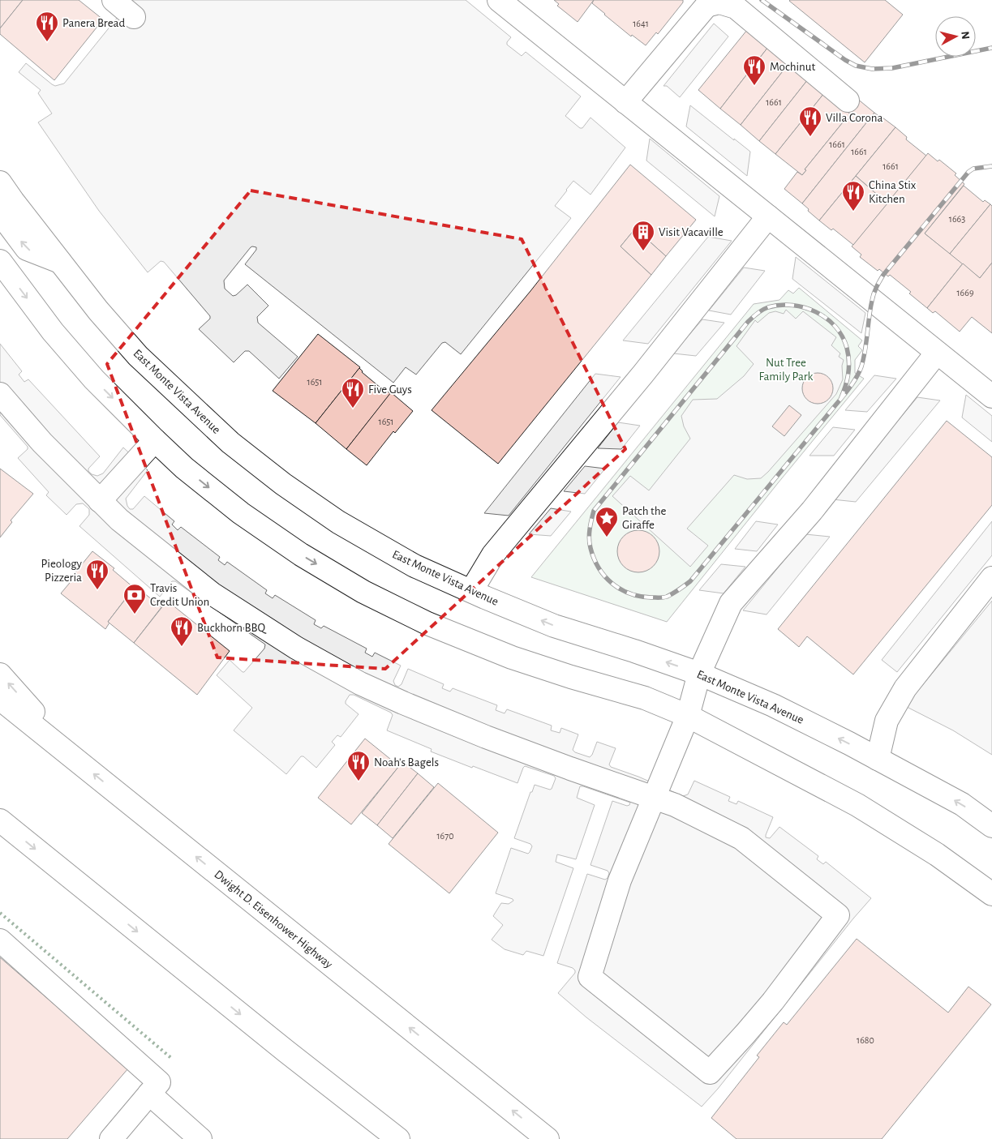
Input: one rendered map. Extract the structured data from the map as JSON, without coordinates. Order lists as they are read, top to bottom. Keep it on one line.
{"streets":{"main road":["East Monte Vista Avenue","Dwight D. Eisenhower Highway"]},"parks":["Nut Tree Family Park"],"places":{"restaurant":["Panera Bread","Mochinut","Villa Corona","China Stix Kitchen","Five Guys","Pieology Pizzeria","Buckhorn BBQ","Noah's Bagels"],"building":["Visit Vacaville"],"place":["Patch the Giraffe"],"bank":["Travis Credit Union"]},"house_numbers":["1641","1661","1661","1661","1661","1663","1669","1651","1651","1670","1680"],"north":"right"}
